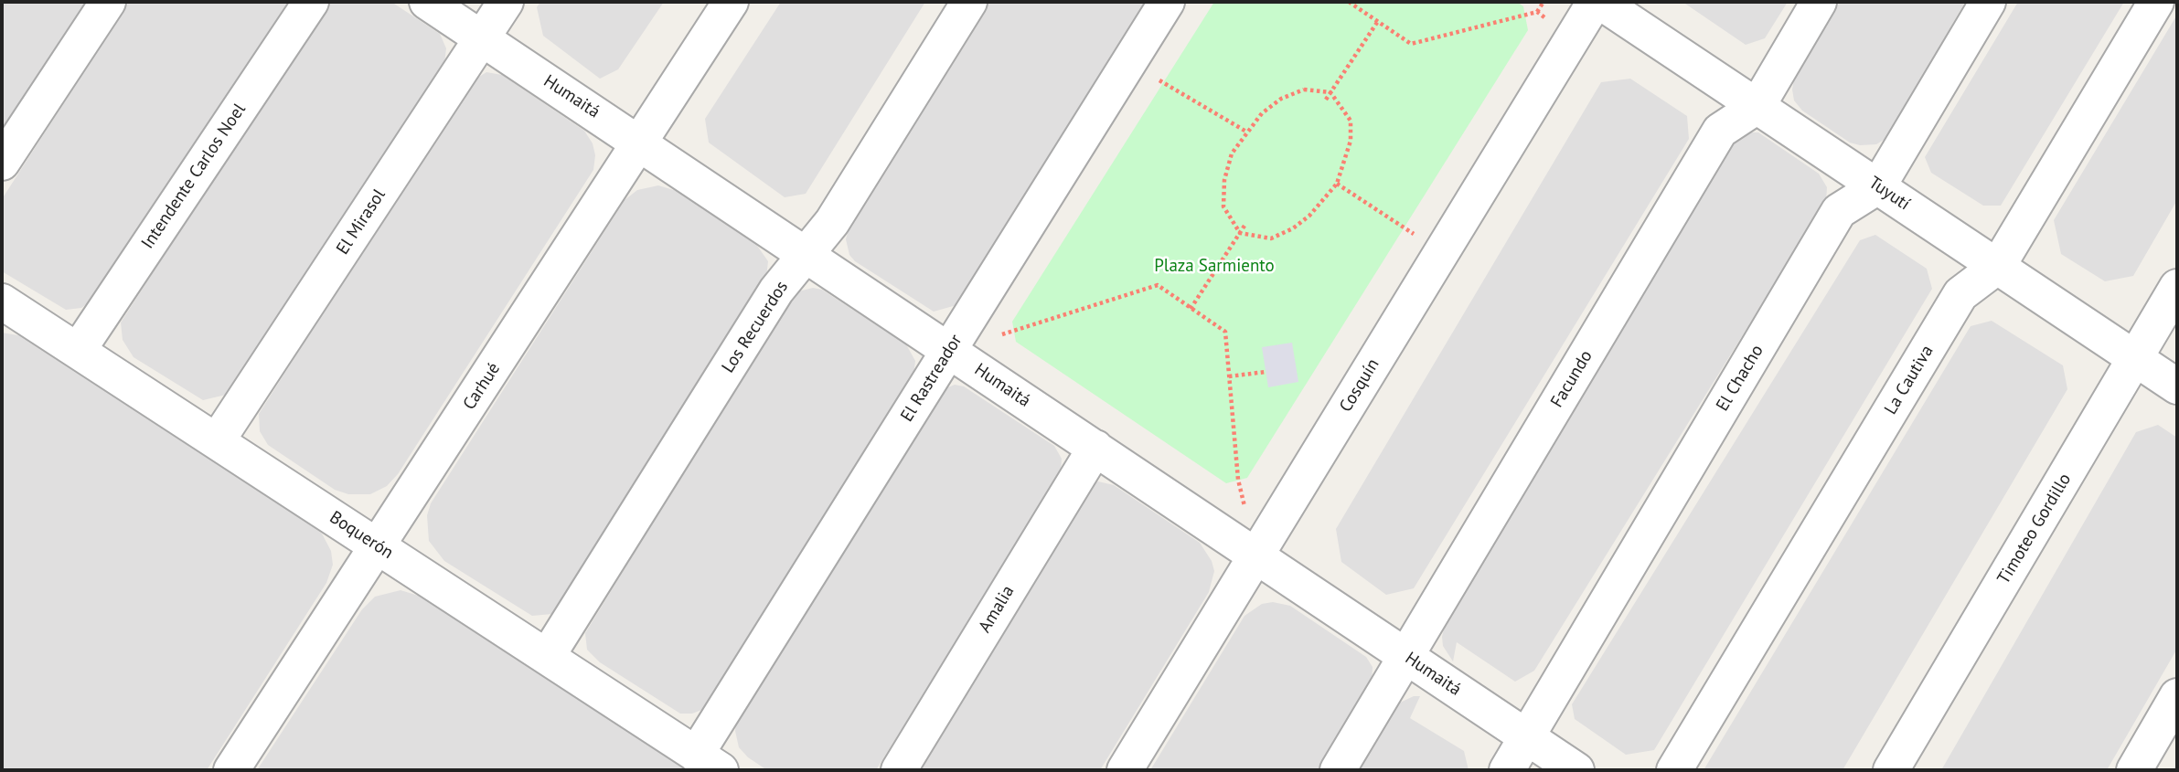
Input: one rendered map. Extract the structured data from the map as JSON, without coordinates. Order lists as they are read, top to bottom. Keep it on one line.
{"streets":{"street":["Humaitá","Intendente Carlos Noel","Tuyutí","El Mirasol","Los Recuerdos","El Rastreador","El Chacho","Facundo","La Cautiva","Cosquín","Carhué","Timoteo Gordillo","Boquerón","Amalia"]},"crossings":[["Humaitá","El Mirasol"],["Humaitá","Los Recuerdos"],["Humaitá","El Rastreador"],["Humaitá","El Chacho"],["Humaitá","Facundo"],["Humaitá","Cosquín"],["Humaitá","Carhué"],["Humaitá","Amalia"],["Intendente Carlos Noel","Boquerón"],["Tuyutí","El Chacho"],["Tuyutí","Facundo"],["Tuyutí","La Cautiva"],["Tuyutí","Cosquín"],["Tuyutí","Timoteo Gordillo"],["El Mirasol","Boquerón"],["Los Recuerdos","Boquerón"],["El Rastreador","Boquerón"],["Carhué","Boquerón"]],"parks":["Plaza Sarmiento"]}
